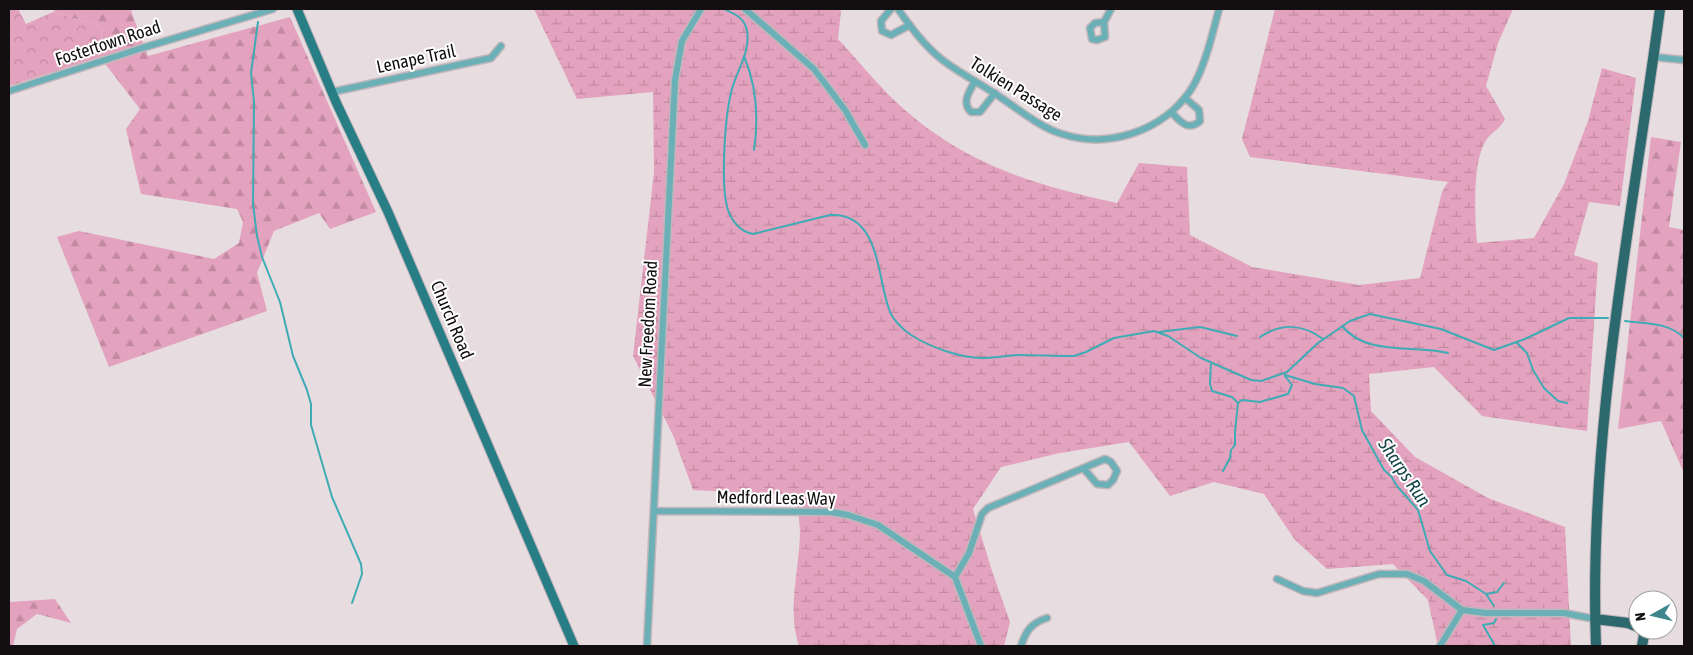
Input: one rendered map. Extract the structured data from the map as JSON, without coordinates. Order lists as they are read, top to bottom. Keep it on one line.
{"streets":{"main road":["Church Road"],"street":["Fostertown Road","Lenape Trail","Tolkien Passage","New Freedom Road","Medford Leas Way"]},"crossings":[["Lenape Trail","Church Road"],["New Freedom Road","Medford Leas Way"]],"water":["Sharps Run"],"north":"left"}
